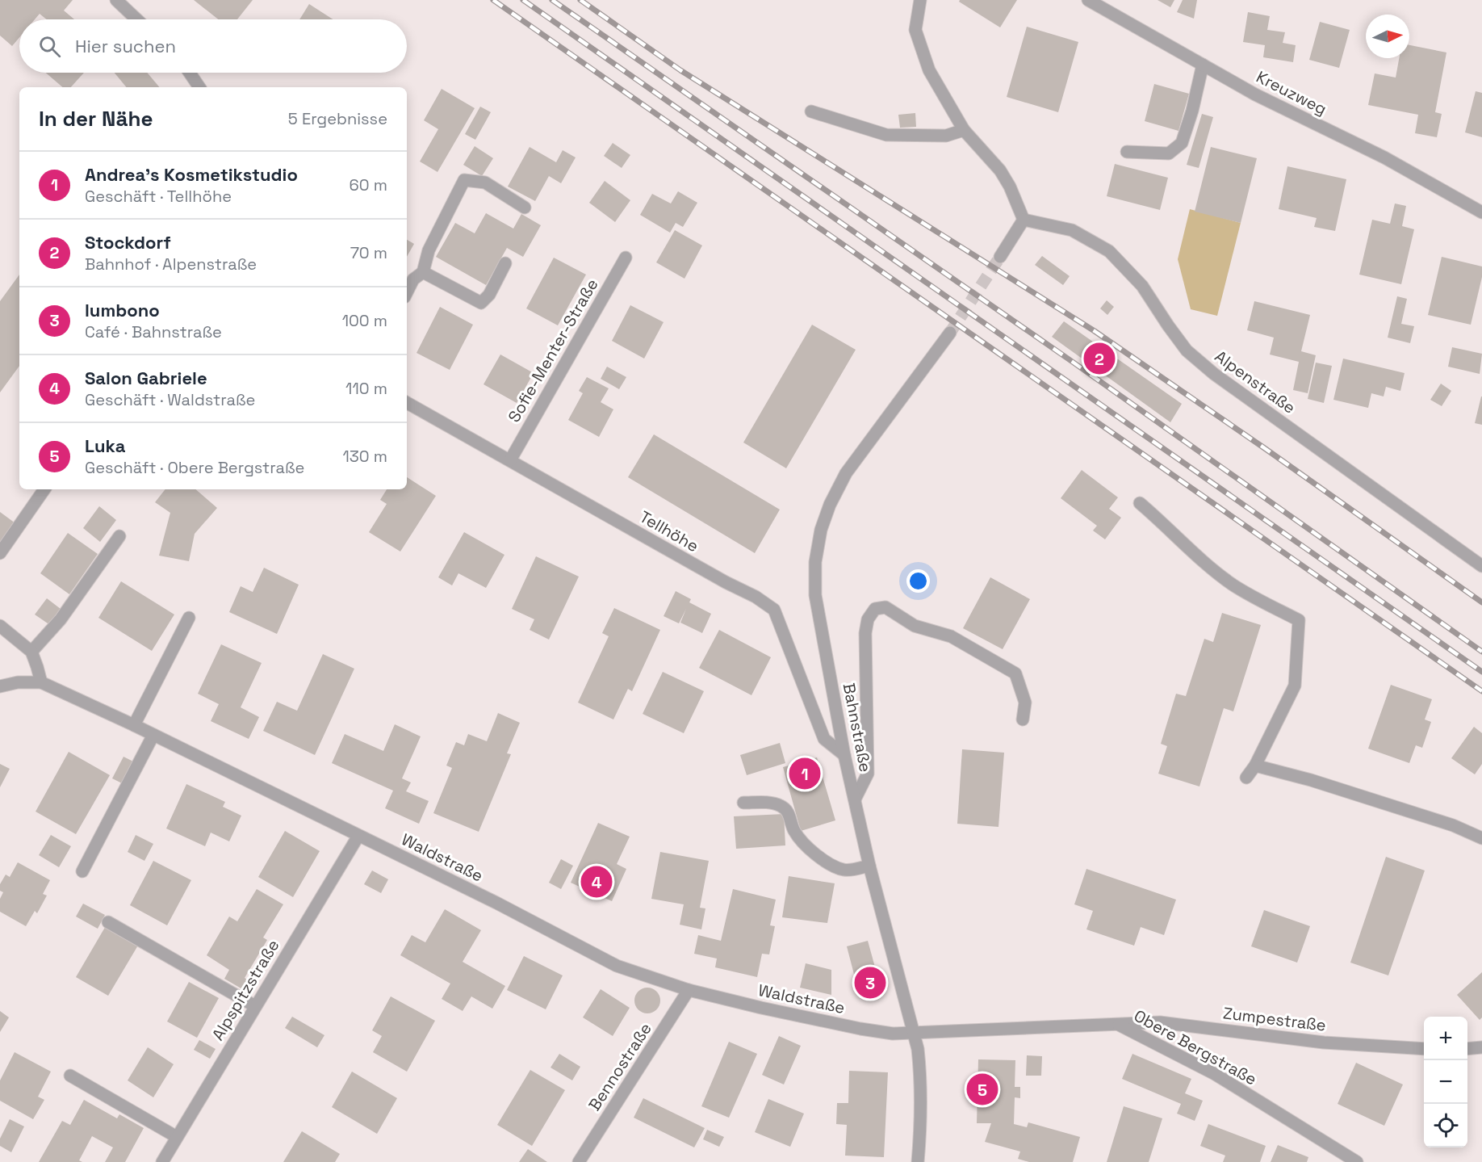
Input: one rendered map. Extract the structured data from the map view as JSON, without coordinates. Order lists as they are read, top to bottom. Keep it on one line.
{"streets":{"street":["Kreuzweg","Sofie-Menter-Straße","Alpenstraße","Tellhöhe","Bahnstraße","Waldstraße","Alpspitzstraße","Zumpestraße","Obere Bergstraße","Bennostraße"]},"crossings":[["Sofie-Menter-Straße","Tellhöhe"],["Tellhöhe","Bahnstraße"],["Bahnstraße","Waldstraße"],["Bahnstraße","Obere Bergstraße"],["Waldstraße","Alpspitzstraße"],["Waldstraße","Obere Bergstraße"],["Waldstraße","Bennostraße"],["Zumpestraße","Obere Bergstraße"]],"north":"right","page":{"search":"Hier suchen","heading":["In der Nähe","5 Ergebnisse"],"list":[{"mark":"1","name":"Andrea's Kosmetikstudio","note":"Geschäft · Tellhöhe","value":"60 m"},{"mark":"2","name":"Stockdorf","note":"Bahnhof · Alpenstraße","value":"70 m"},{"mark":"3","name":"lumbono","note":"Café · Bahnstraße","value":"100 m"},{"mark":"4","name":"Salon Gabriele","note":"Geschäft · Waldstraße","value":"110 m"},{"mark":"5","name":"Luka","note":"Geschäft · Obere Bergstraße","value":"130 m"}],"pins":["2","1","4","3","5"],"map_buttons":["+","−"]}}
